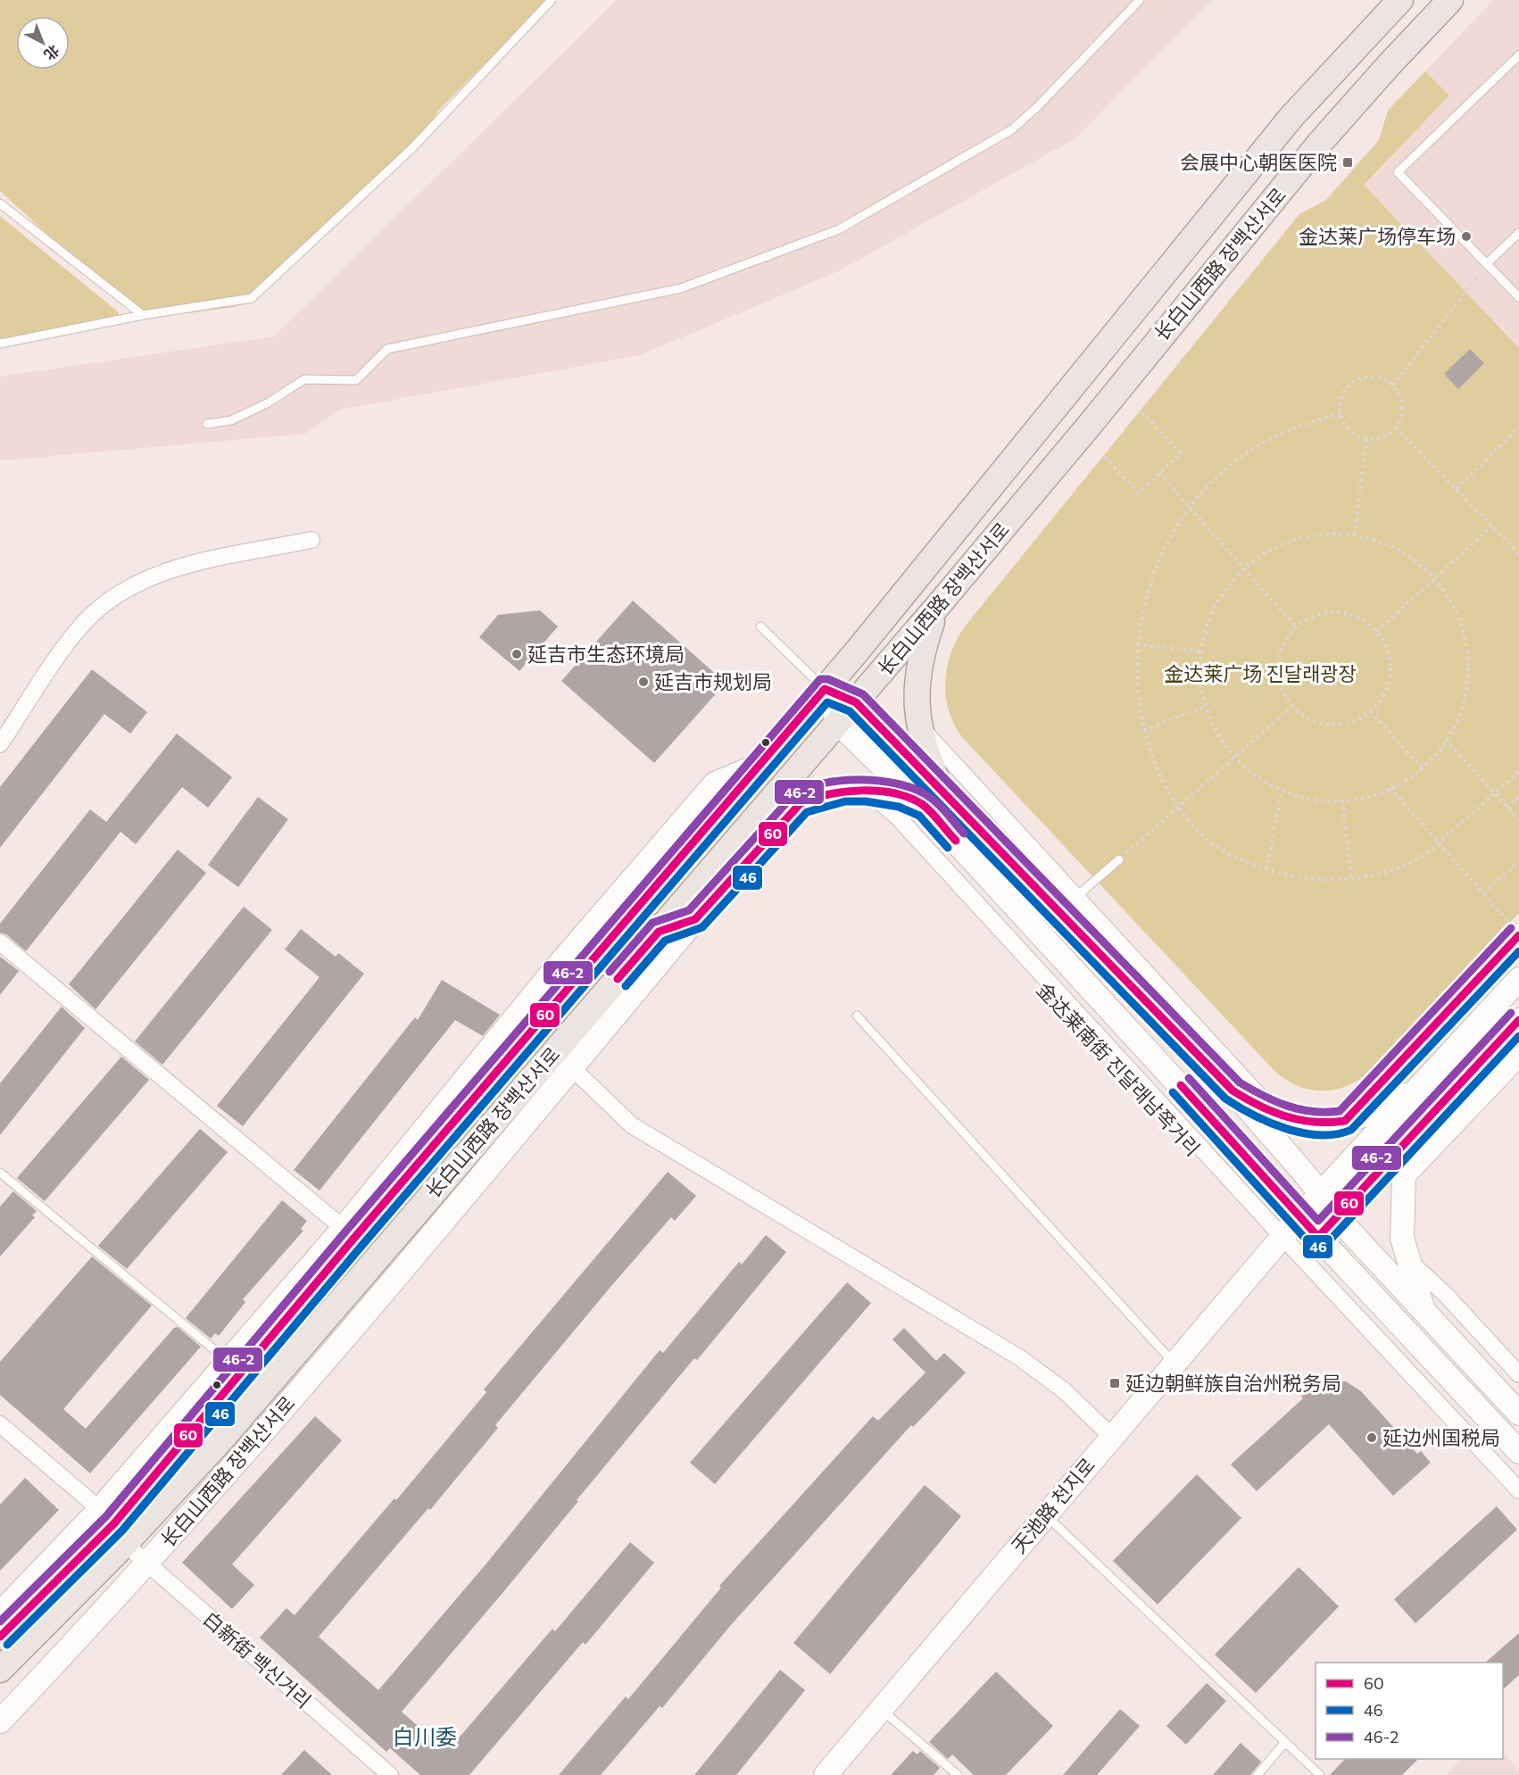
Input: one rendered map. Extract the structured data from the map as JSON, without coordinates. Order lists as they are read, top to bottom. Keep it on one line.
{"streets":{"main road":["长白山西路 장백산서로","金达莱南街 진달래남쪽거리","天池路 천지로"],"street":["白新街 백신거리"]},"crossings":[["长白山西路 장백산서로","金达莱南街 진달래남쪽거리"],["长白山西路 장백산서로","白新街 백신거리"],["金达莱南街 진달래남쪽거리","天池路 천지로"]],"districts":["白川委"],"parks":["金达莱广场 진달래광장"],"places":{"transit":["会展中心朝医医院","延边朝鲜族自治州税务局"],"other":["金达莱广场停车场","延吉市生态环境局","延吉市规划局","延边州国税局"]},"lines":["transit line 46-2","transit line 60","transit line 46"],"legend":["60","46","46-2"],"north":"bottom right"}
